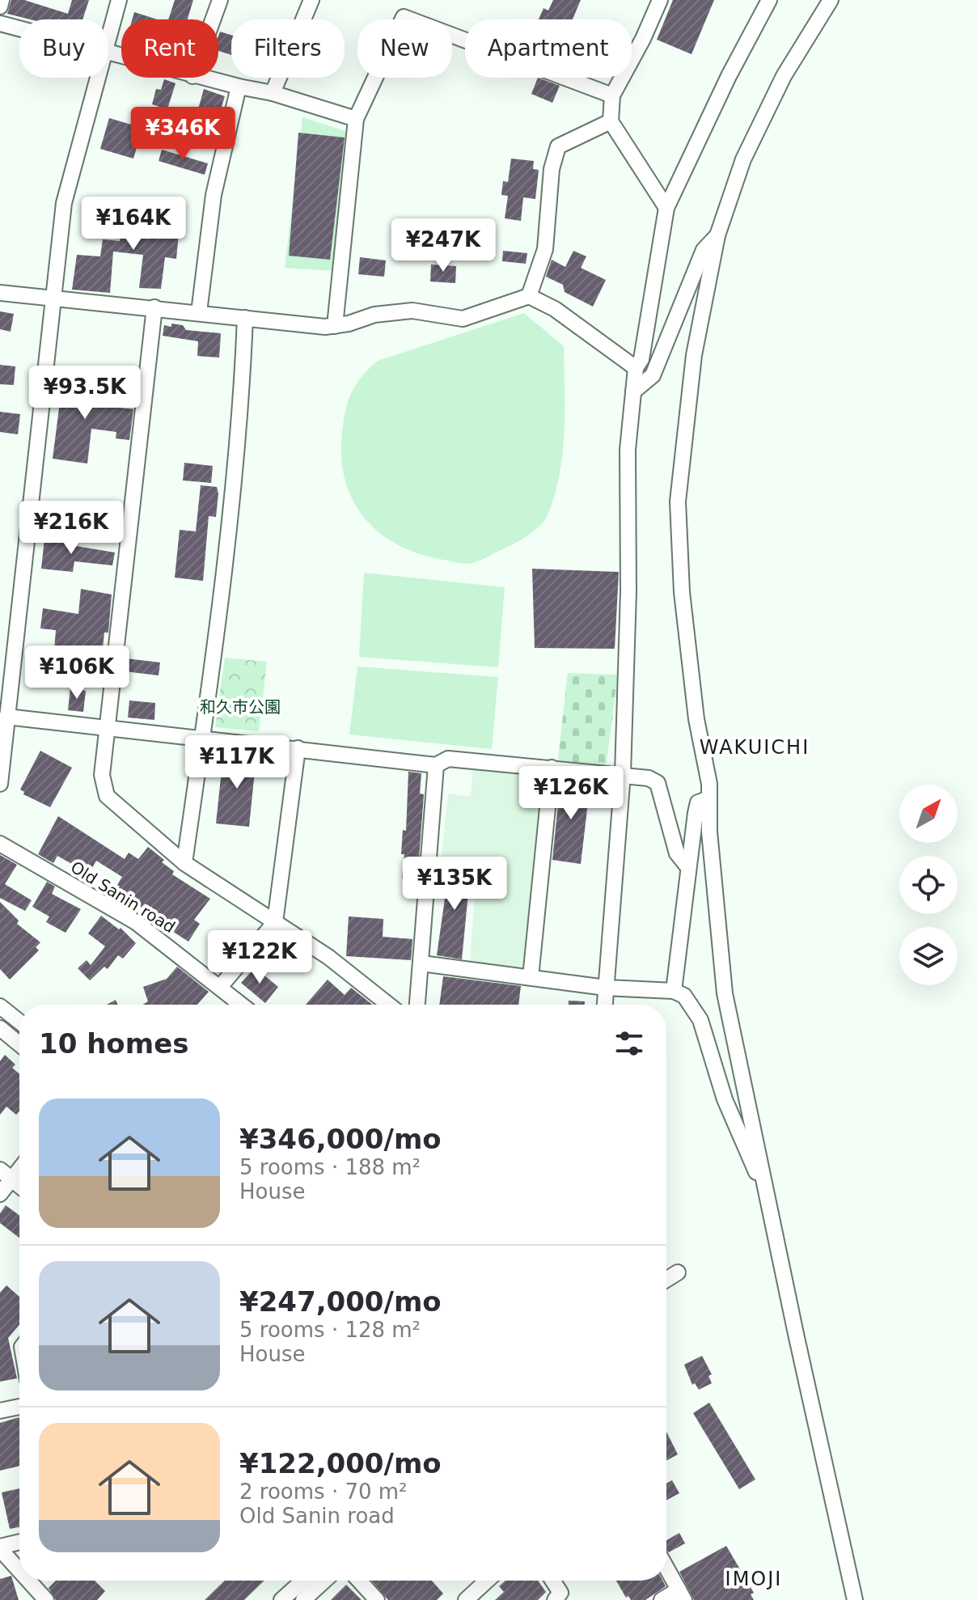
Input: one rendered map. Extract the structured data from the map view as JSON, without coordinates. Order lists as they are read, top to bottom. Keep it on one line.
{"streets":{"street":["Old Sanin road"]},"districts":["WAKUICHI","IMOJI"],"parks":["和久市公園"],"north":"top right","page":{"chip":["Buy","Rent","Filters","New","Apartment"],"price":["¥346K","¥164K","¥247K","¥93.5K","¥216K","¥106K","¥117K","¥126K","¥135K","¥122K"],"heading":"10 homes","list":[{"name":"¥346,000/mo","note":"5 rooms · 188 m² · House"},{"name":"¥247,000/mo","note":"5 rooms · 128 m² · House"},{"name":"¥122,000/mo","note":"2 rooms · 70 m² · Old Sanin road"}]}}
